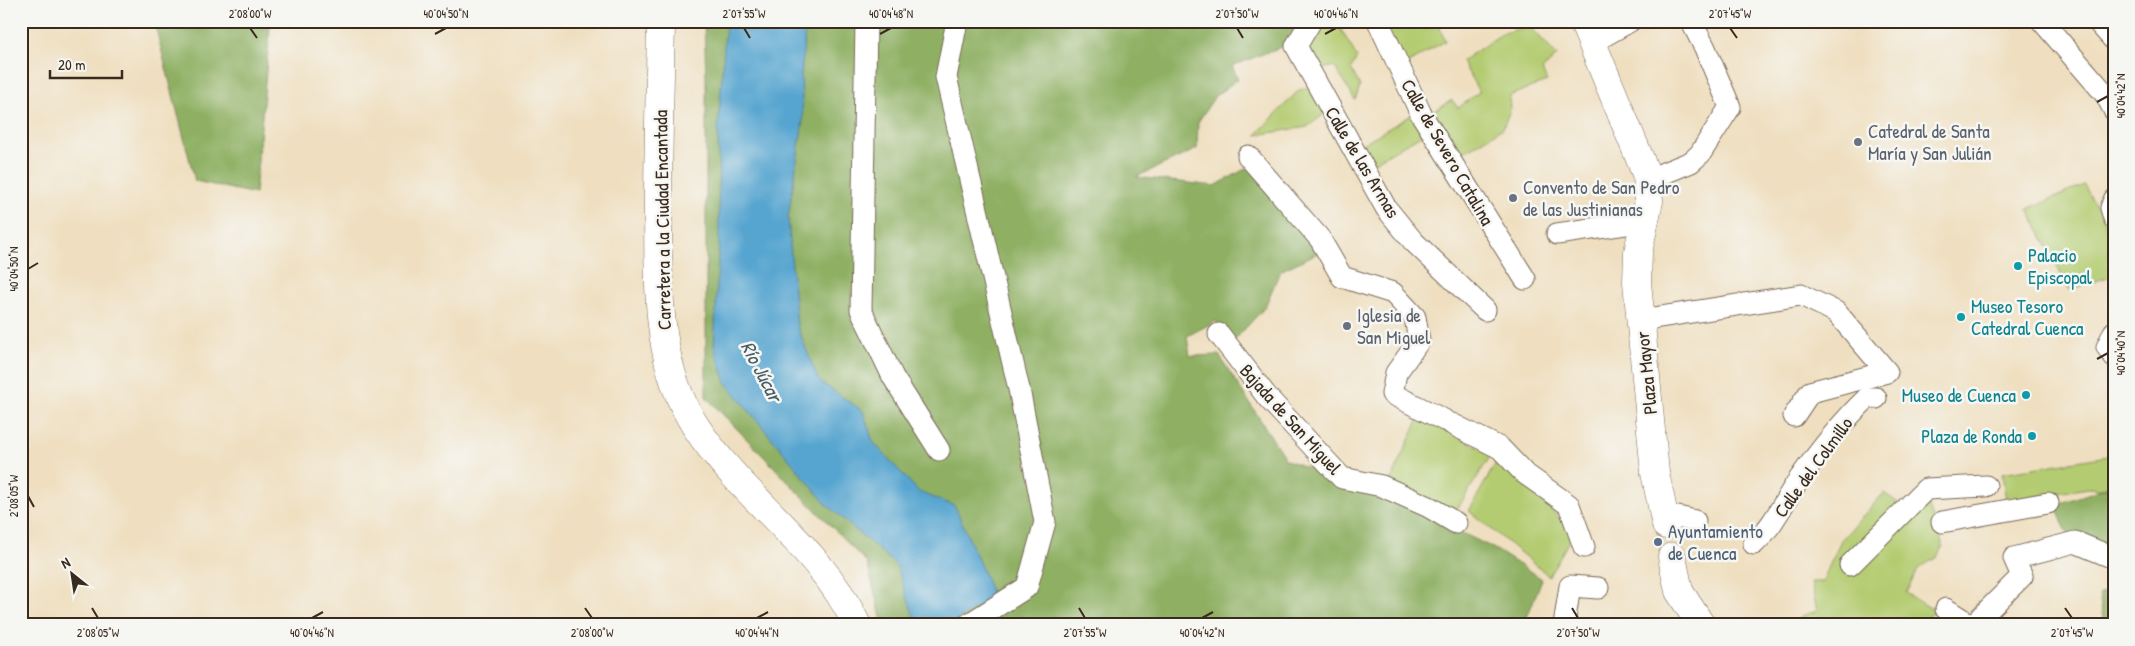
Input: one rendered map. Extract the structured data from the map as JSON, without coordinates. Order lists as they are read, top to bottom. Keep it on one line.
{"streets":{"main road":["Carretera a la Ciudad Encantada","Plaza Mayor"],"street":["Calle de Severo Catalina","Calle de las Armas","Bajada de San Miguel","Calle del Colmillo"]},"water":["Río Júcar"],"places":["Catedral de Santa María y San Julián","Convento de San Pedro de las Justinianas","Palacio Episcopal","Museo Tesoro Catedral Cuenca","Iglesia de San Miguel","Museo de Cuenca","Plaza de Ronda","Ayuntamiento de Cuenca"],"scale_bar":"20 m","north":"top left","coordinates":["2°08'00\"W","40°04'50\"N","2°07'55\"W","40°04'48\"N","2°07'50\"W","40°04'46\"N","2°07'45\"W","40°04'42\"N","40°04'40\"N","2°08'05\"W","40°04'44\"N"]}
